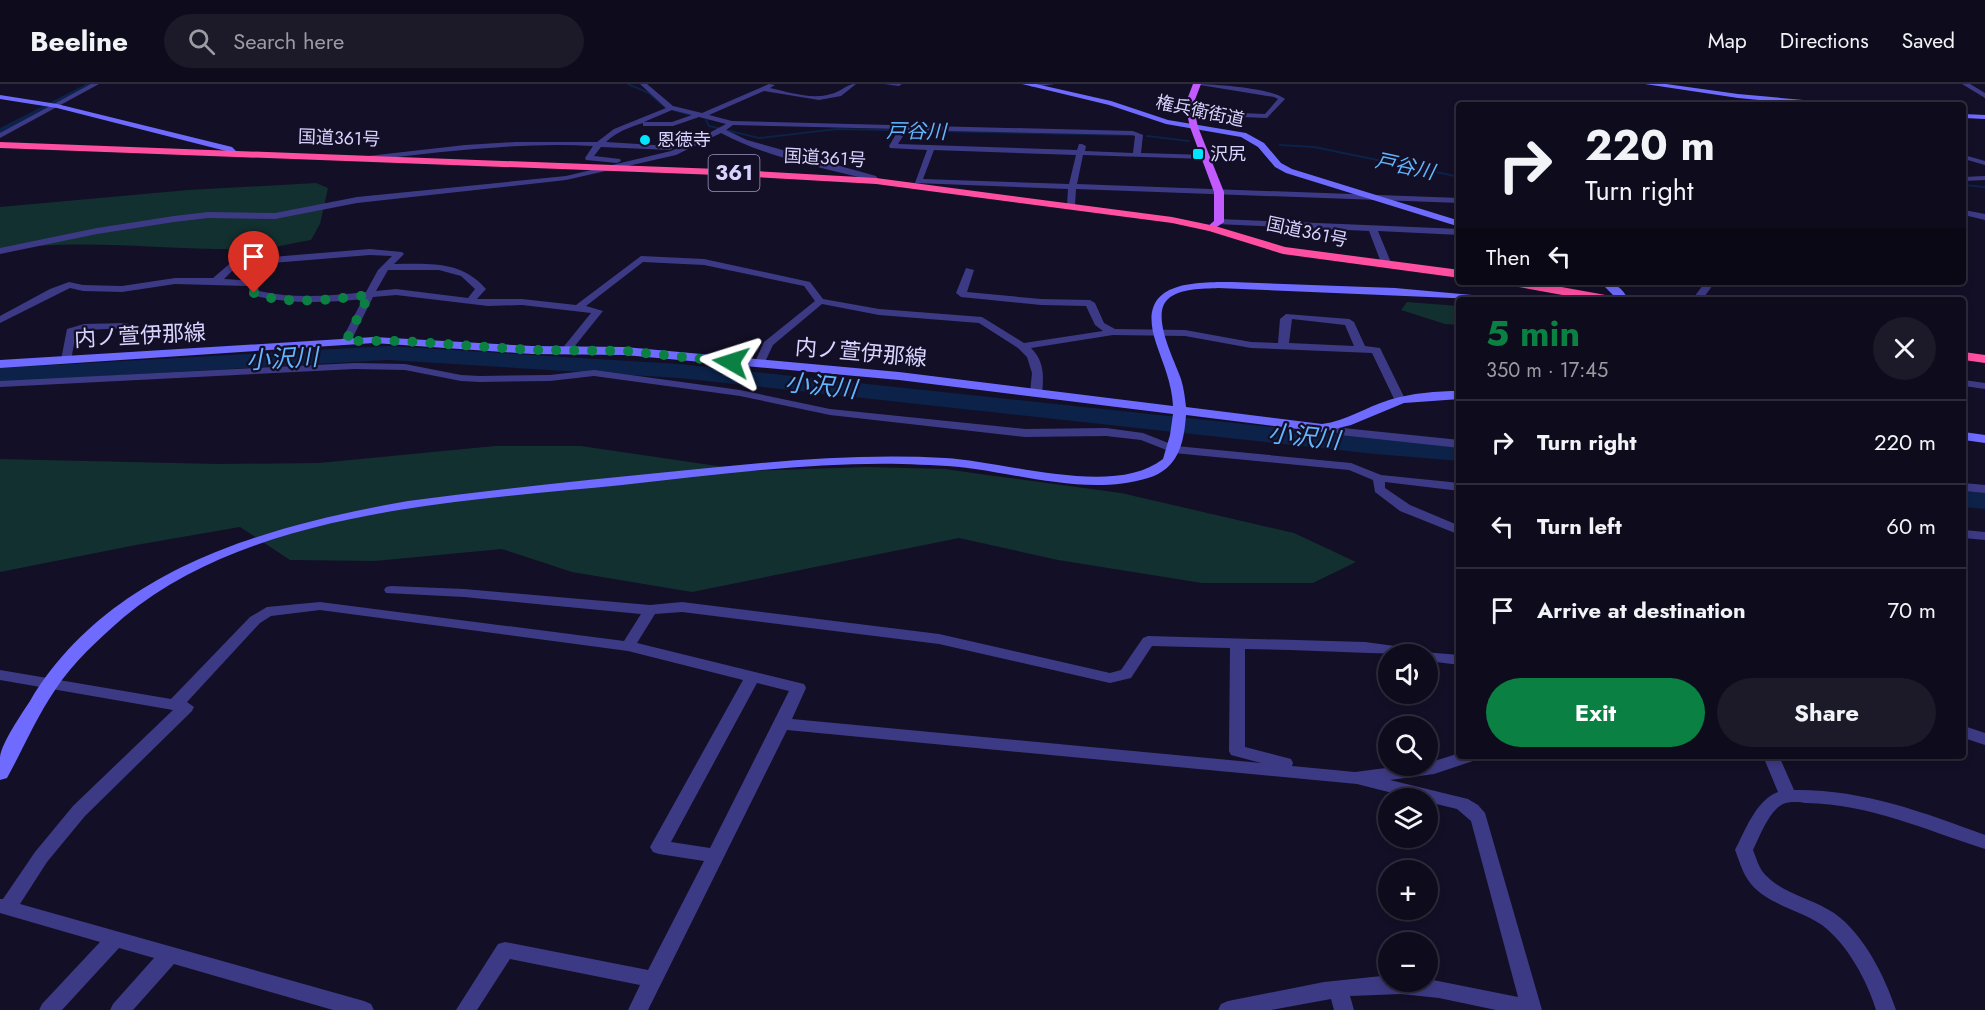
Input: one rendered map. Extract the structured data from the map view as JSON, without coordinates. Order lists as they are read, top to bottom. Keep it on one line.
{"streets":{"highway":["国道361号","361"],"street":["権兵衛街道","内ノ萱伊那線"]},"water":["戸谷川","小沢川"],"places":{"other":["恩徳寺"],"transit":["沢尻"]},"page":{"header":"Beeline","search":"Search here","nav":["Map","Directions","Saved"],"turn":["220 m","Turn right"],"then":"Then","heading":["5 min","350 m · 17:45"],"list":[{"name":"Turn right","value":"220 m"},{"name":"Turn left","value":"60 m"},{"name":"Arrive at destination","value":"70 m"}],"map_buttons":["+","−"],"buttons":["Exit","Share"]}}
